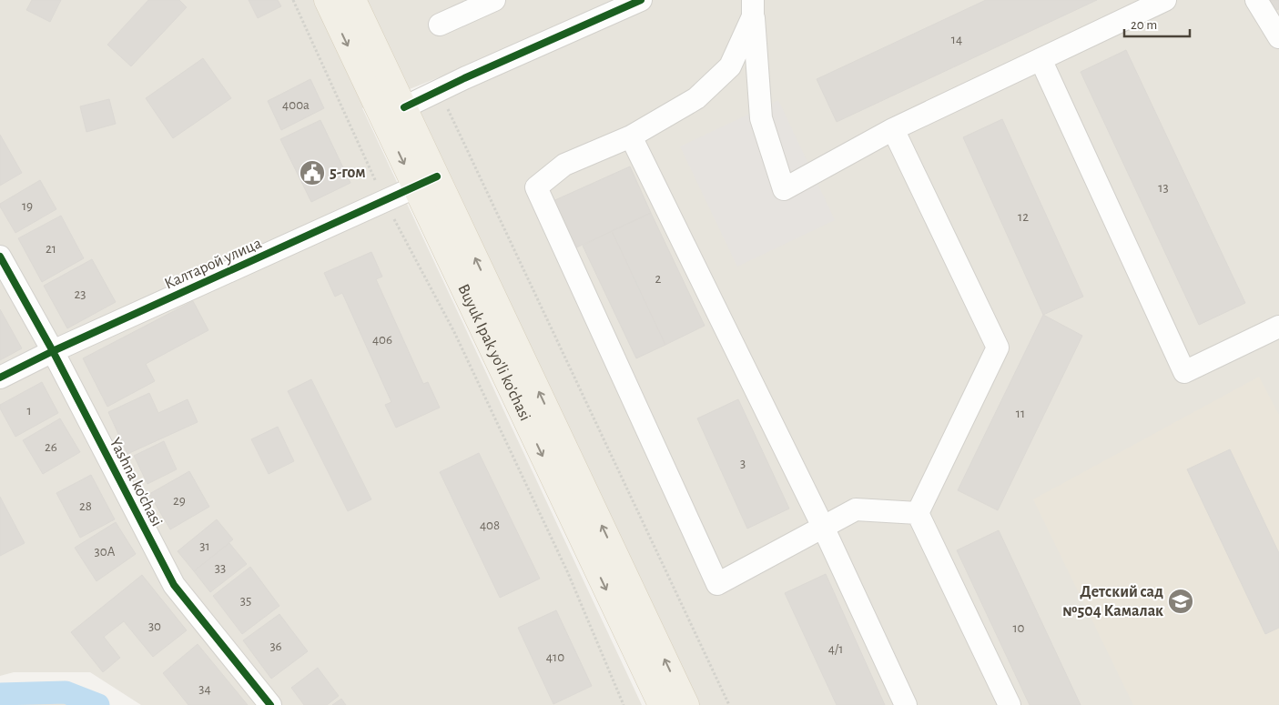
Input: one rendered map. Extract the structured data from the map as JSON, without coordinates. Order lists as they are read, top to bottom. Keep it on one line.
{"streets":{"main road":["Buyuk Ipak yo'li ko'chasi"],"street":["Калтарой улица","Yashna ko'chasi"]},"crossings":[["Калтарой улица","Buyuk Ipak yo'li ko'chasi"],["Калтарой улица","Yashna ko'chasi"]],"places":{"public building":["5-гом"],"school or university":["Детский сад №504 Камалак"]},"house_numbers":["14","400а","13","19","12","21","2","23","406","1","11","26","3","29","28","408","31","30A","33","35","30","10","36","4/1","410","34"],"scale_bar":"20 m"}
